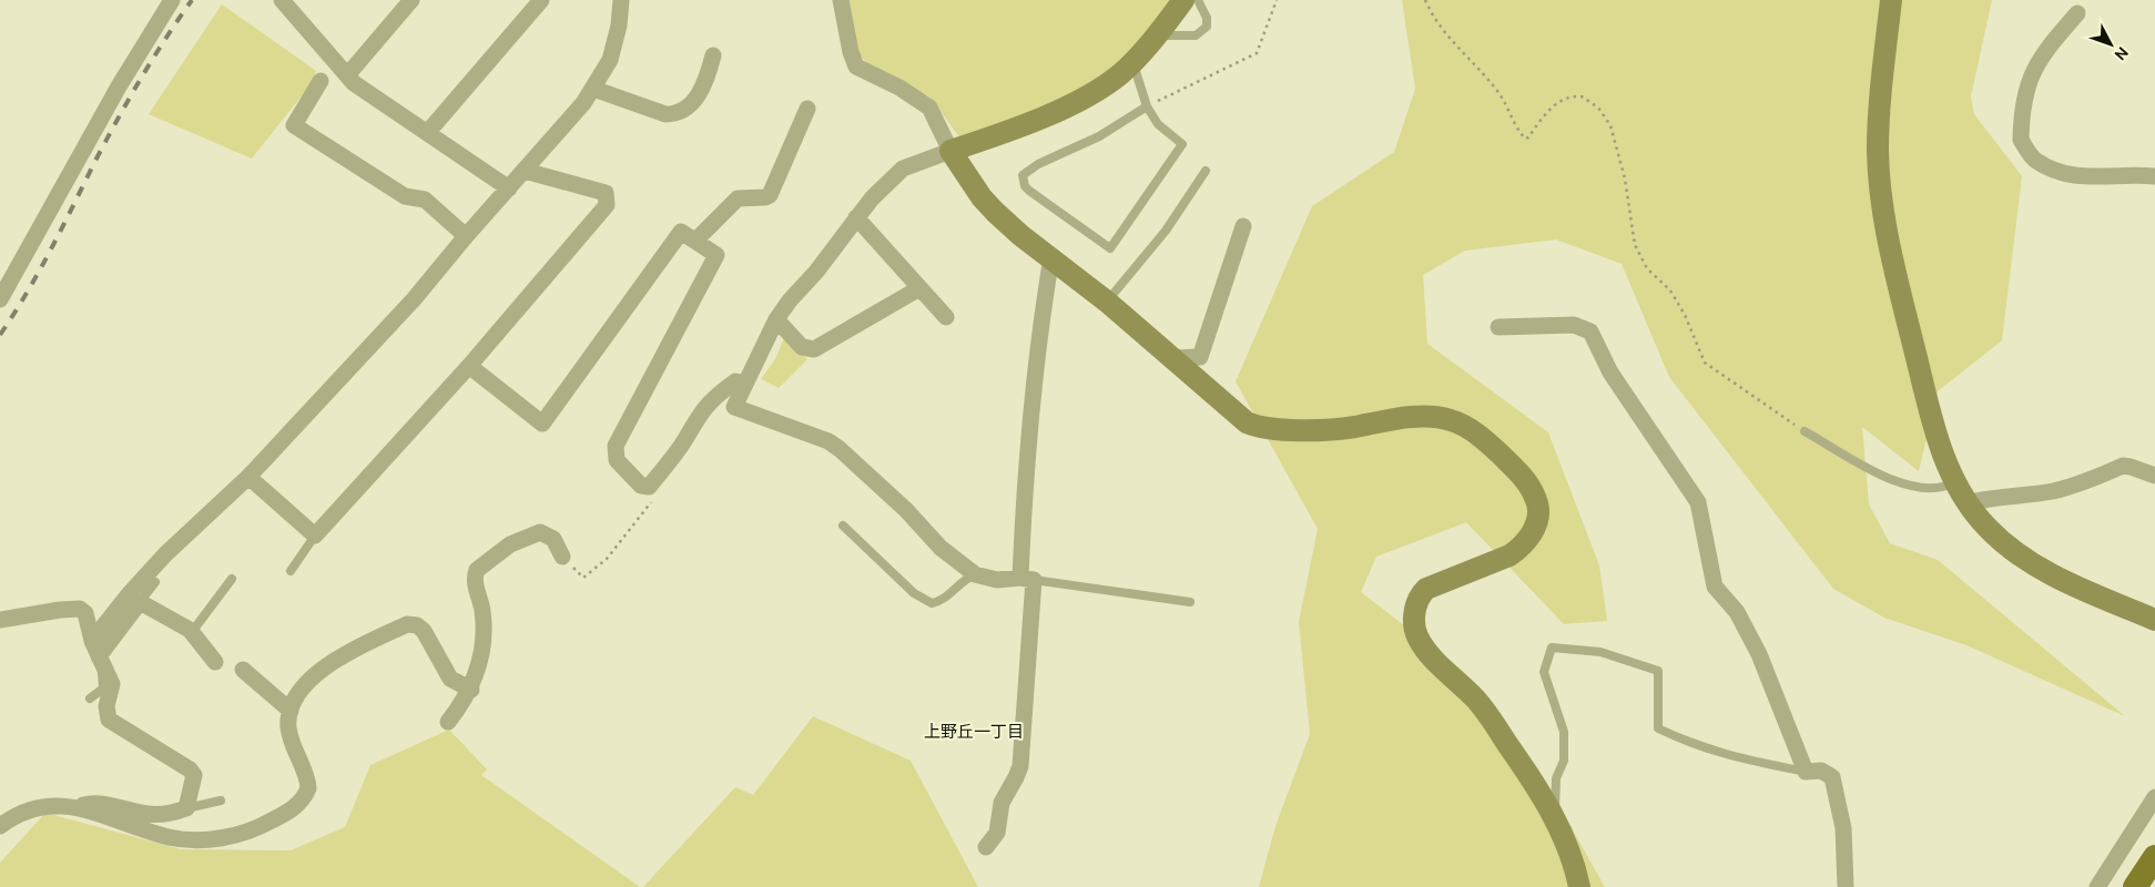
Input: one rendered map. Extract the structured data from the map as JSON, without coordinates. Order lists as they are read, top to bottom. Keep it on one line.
{"districts":["上野丘一丁目"],"north":"bottom right"}
